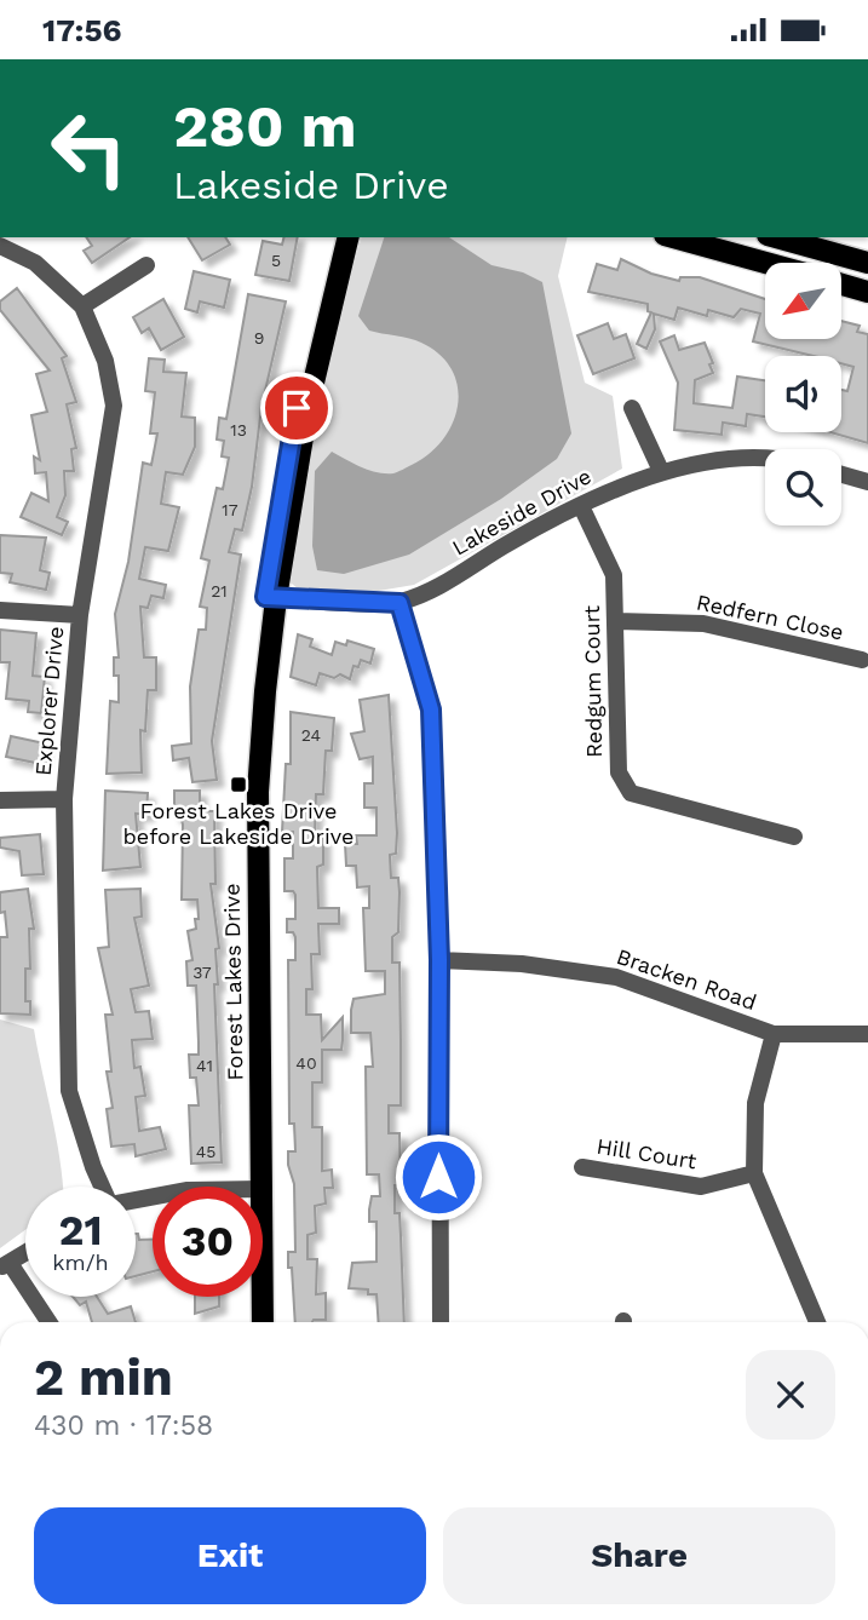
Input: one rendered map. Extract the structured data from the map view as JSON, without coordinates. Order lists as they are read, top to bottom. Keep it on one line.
{"streets":{"main road":["Forest Lakes Drive"],"street":["Lakeside Drive","Redfern Close","Redgum Court","Explorer Drive","Bracken Road","Hill Court"]},"crossings":[["Lakeside Drive","Redgum Court"],["Lakeside Drive","Forest Lakes Drive"],["Redfern Close","Redgum Court"]],"places":{"transit":["Forest Lakes Drive before Lakeside Drive"]},"house_numbers":["5","9","13","17","21","24","37","40","41","45"],"north":"bottom left","page":{"status":"17:56","turn":["280 m","Lakeside Drive"],"speed":"21 km/h","limit":"30","heading":["2 min","430 m · 17:58"],"buttons":["Exit","Share"]}}
